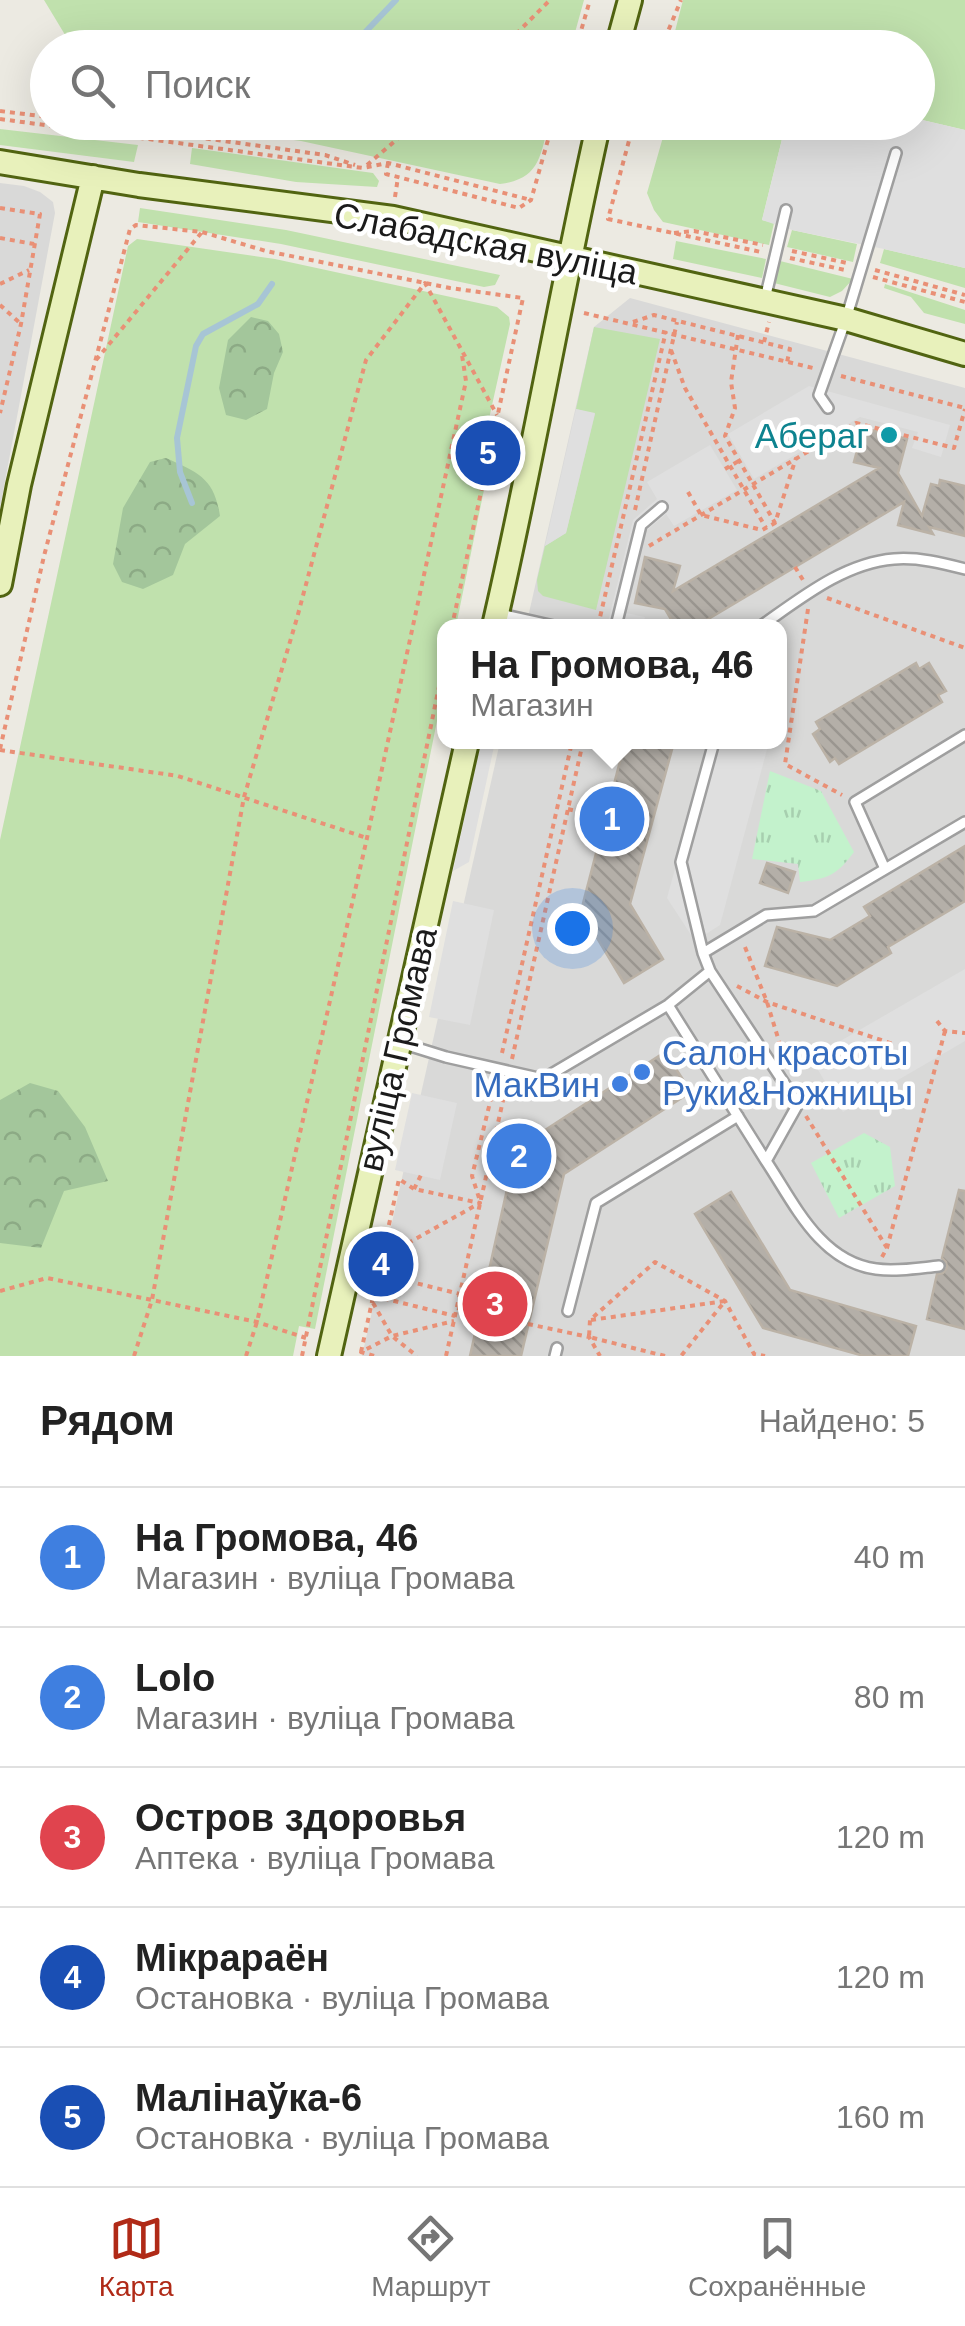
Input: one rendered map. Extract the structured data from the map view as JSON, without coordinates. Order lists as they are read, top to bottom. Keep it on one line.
{"streets":{"main road":["Слабадская вуліца","вуліца Громава"]},"places":["Абераг","Салон красоты Руки&Ножницы","МакВин"],"page":{"search":"Поиск","pins":["5","1","2","4","3"],"popup":["На Громова, 46","Магазин"],"heading":["Рядом","Найдено: 5"],"list":[{"mark":"1","name":"На Громова, 46","note":"Магазин · вуліца Громава","value":"40 m"},{"mark":"2","name":"Lolo","note":"Магазин · вуліца Громава","value":"80 m"},{"mark":"3","name":"Остров здоровья","note":"Аптека · вуліца Громава","value":"120 m"},{"mark":"4","name":"Мікрараён","note":"Остановка · вуліца Громава","value":"120 m"},{"mark":"5","name":"Малінаўка-6","note":"Остановка · вуліца Громава","value":"160 m"}],"nav":["Карта","Маршрут","Сохранённые"]}}
